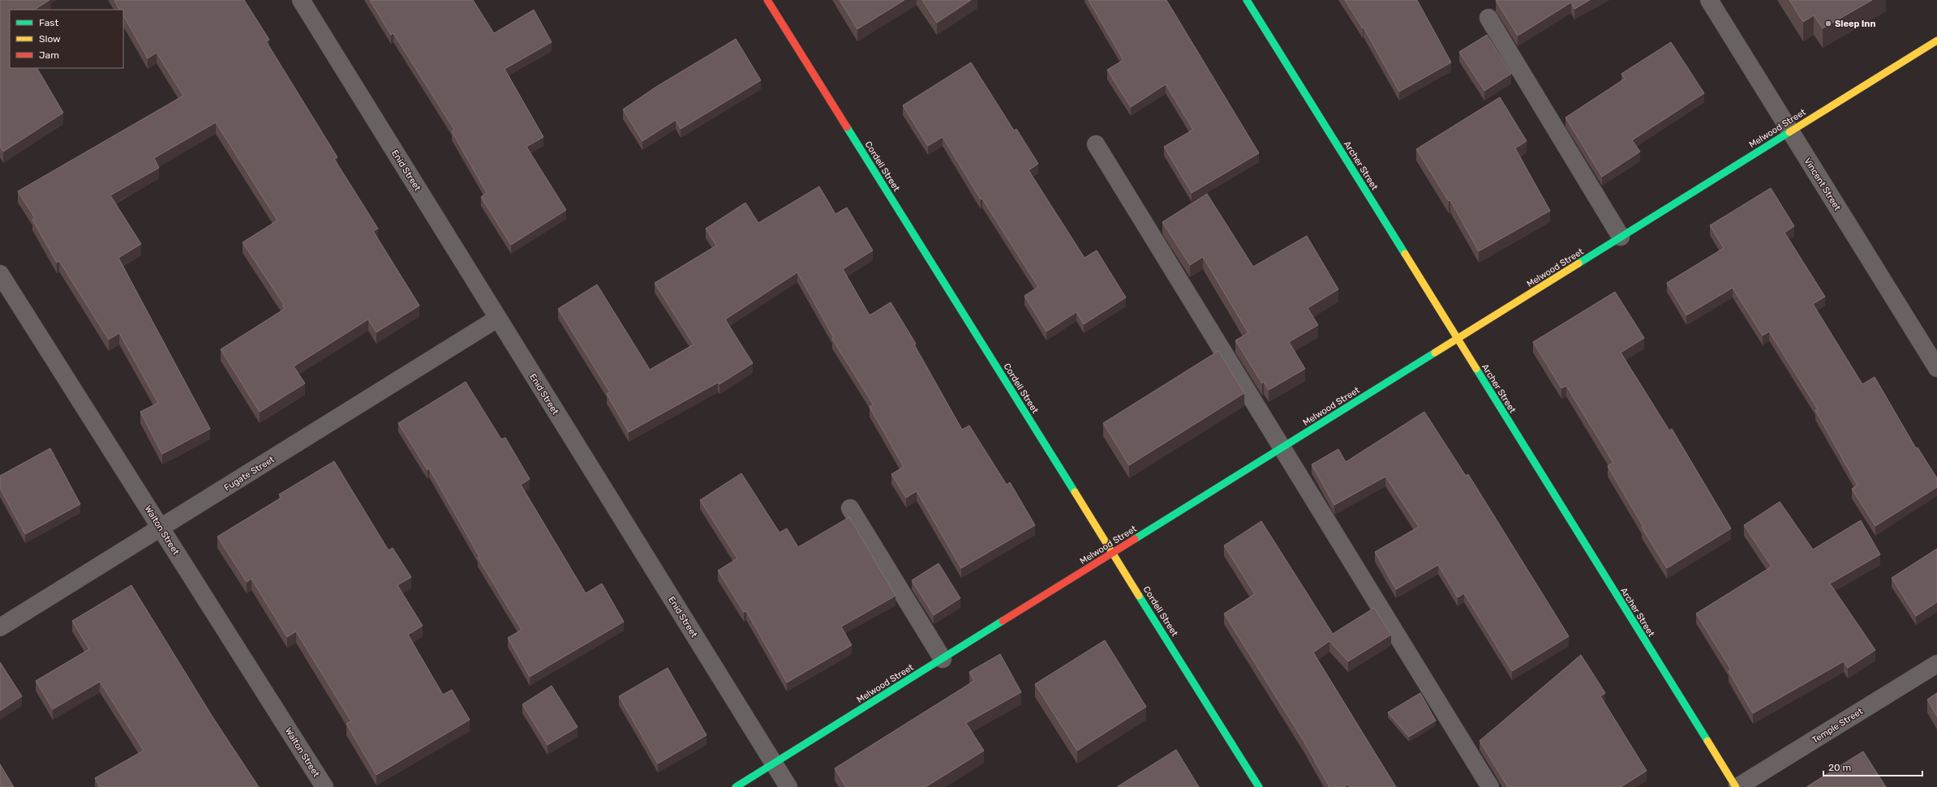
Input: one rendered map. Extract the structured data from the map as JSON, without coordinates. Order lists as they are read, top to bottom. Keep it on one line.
{"streets":{"street":["Melwood Street","Archer Street","Cordell Street","Enid Street","Vincent Street","Fugate Street","Walton Street","Temple Street"]},"crossings":[["Melwood Street","Archer Street"],["Melwood Street","Cordell Street"],["Melwood Street","Enid Street"],["Melwood Street","Vincent Street"],["Archer Street","Temple Street"],["Enid Street","Fugate Street"],["Fugate Street","Walton Street"]],"places":["Sleep Inn"],"legend":["Fast","Slow","Jam"],"scale_bar":"20 m"}
